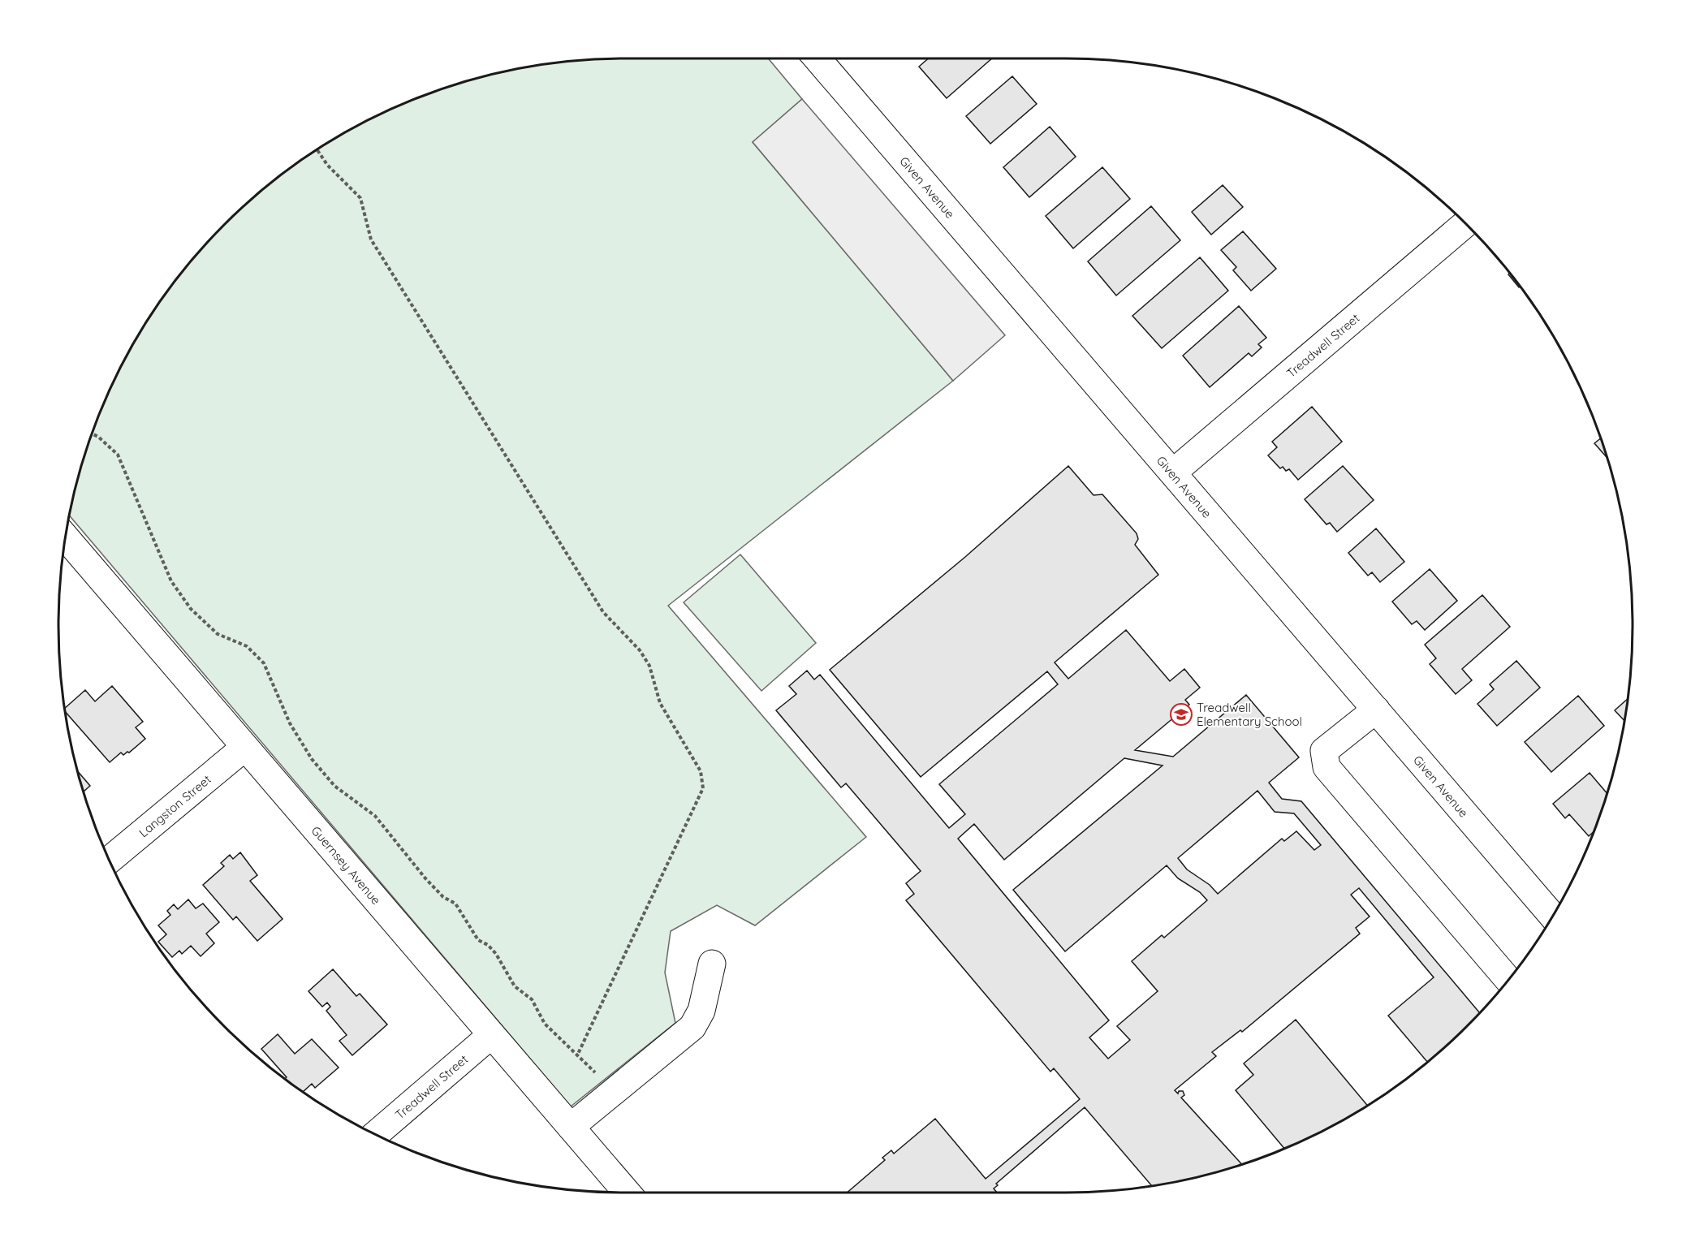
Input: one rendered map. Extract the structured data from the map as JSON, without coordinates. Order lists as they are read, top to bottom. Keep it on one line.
{"streets":{"street":["Given Avenue","Treadwell Street","Langston Street","Guernsey Avenue"]},"crossings":[["Given Avenue","Treadwell Street"],["Treadwell Street","Guernsey Avenue"],["Langston Street","Guernsey Avenue"]],"places":{"school or university":["Treadwell Elementary School"]}}
